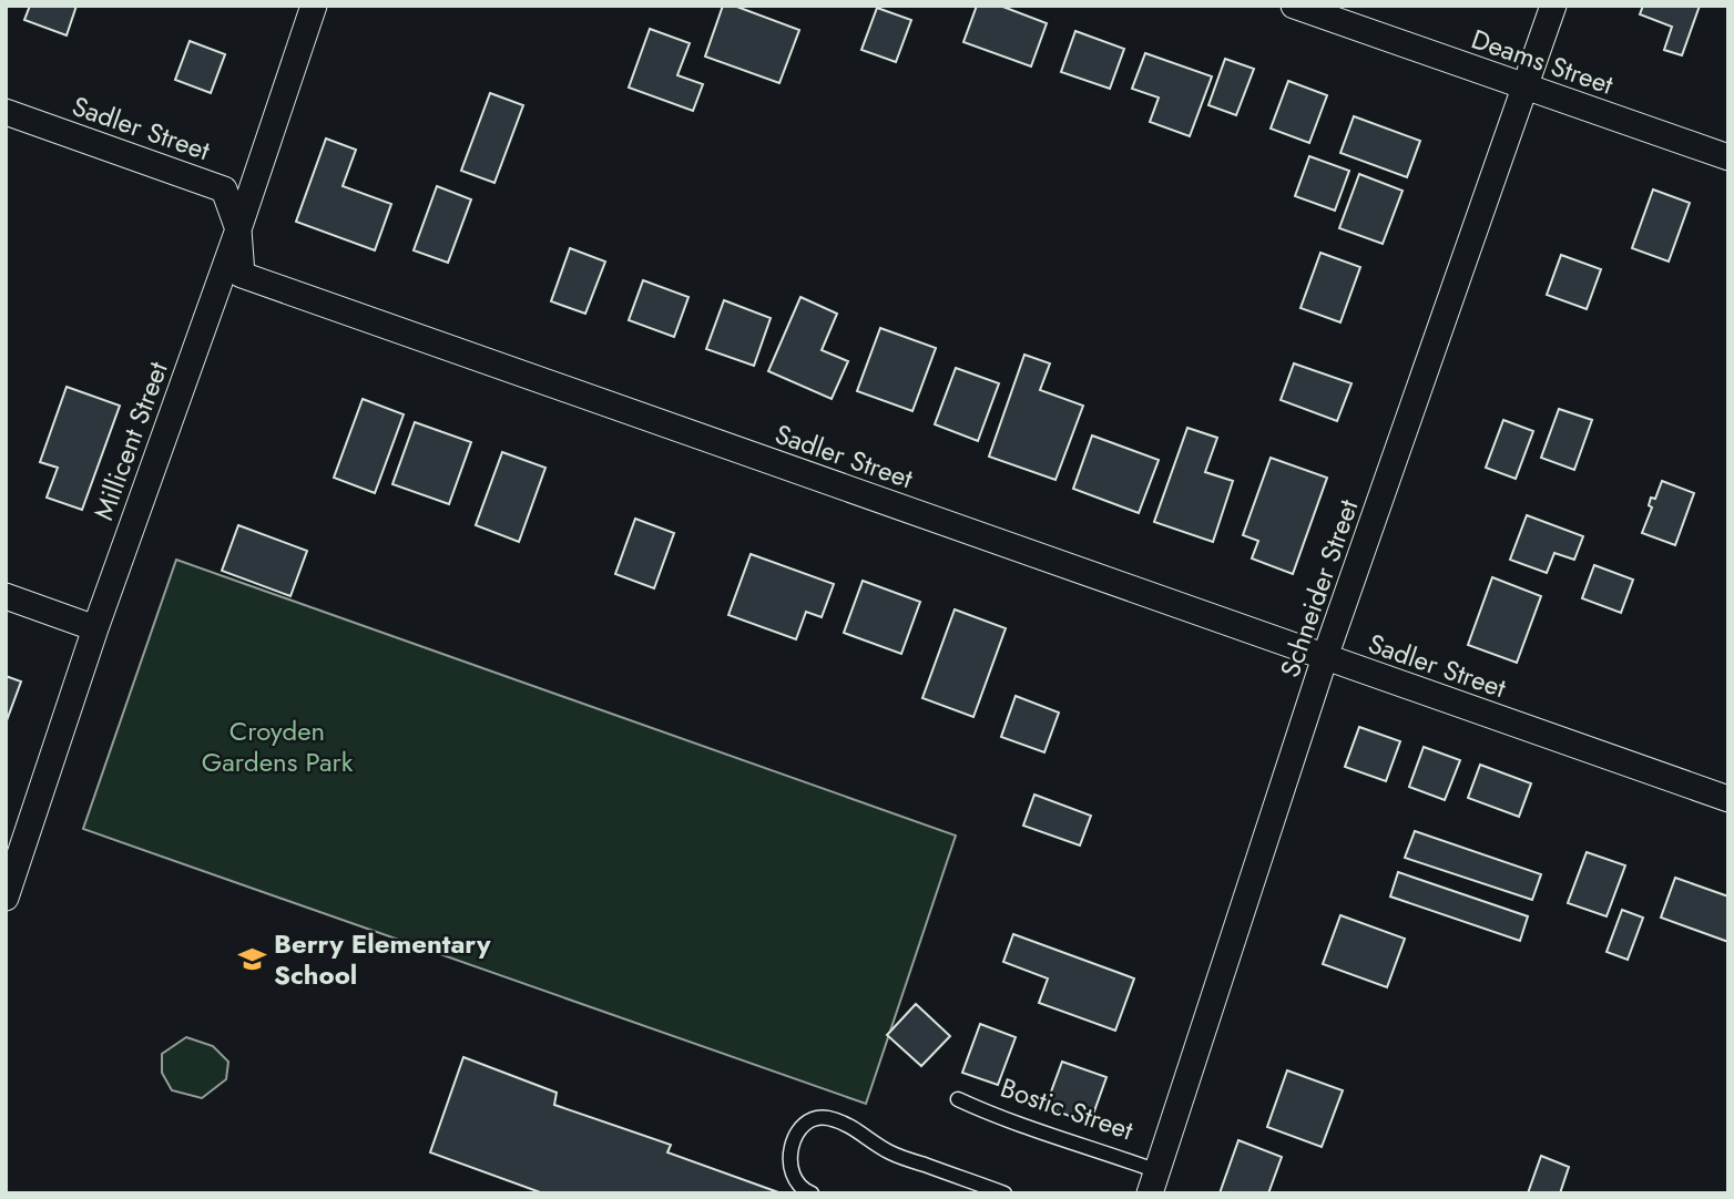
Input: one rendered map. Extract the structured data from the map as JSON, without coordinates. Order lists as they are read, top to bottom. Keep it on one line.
{"streets":{"street":["Deams Street","Sadler Street","Millicent Street","Schneider Street"],"lane":["Bostic Street"]},"crossings":[["Deams Street","Schneider Street"],["Sadler Street","Millicent Street"],["Sadler Street","Schneider Street"],["Schneider Street","Bostic Street"]],"parks":["Croyden Gardens Park"],"places":{"school or university":["Berry Elementary School"]}}
